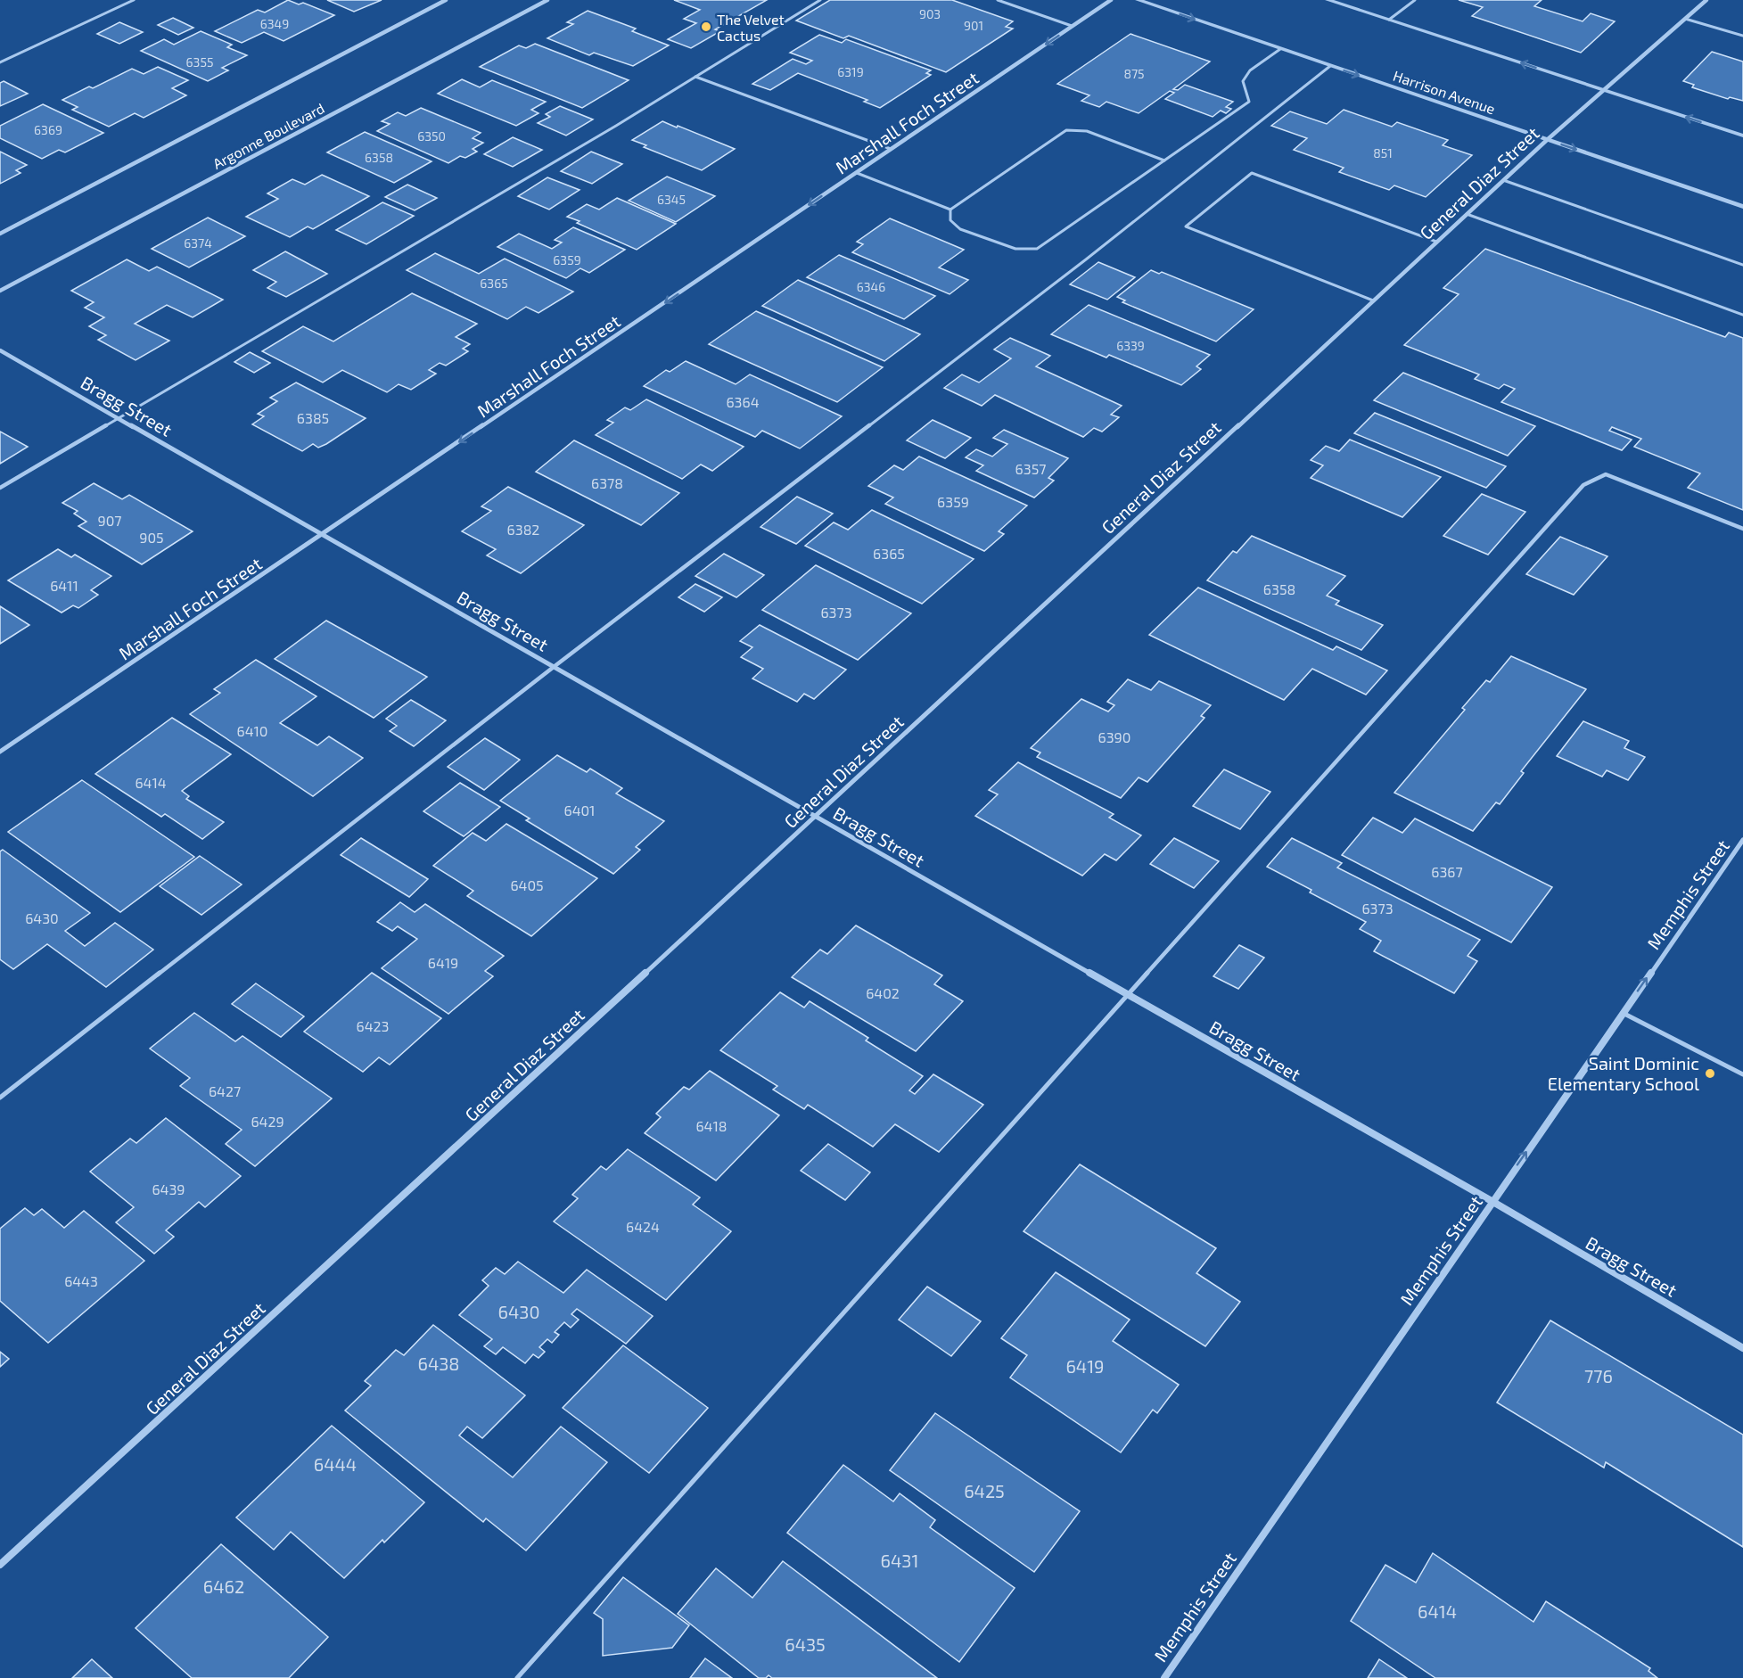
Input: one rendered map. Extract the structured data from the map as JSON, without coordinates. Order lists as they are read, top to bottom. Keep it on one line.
{"streets":{"street":["Harrison Avenue","Marshall Foch Street","Argonne Boulevard","General Diaz Street","Bragg Street","Memphis Street"]},"crossings":[["Harrison Avenue","General Diaz Street"],["Marshall Foch Street","Bragg Street"],["General Diaz Street","Bragg Street"],["Bragg Street","Memphis Street"]],"one_way":["Marshall Foch Street","Memphis Street"],"places":["The Velvet Cactus","Saint Dominic Elementary School"],"house_numbers":["903","6349","901","6355","6319","875","6369","6350","851","6358","6345","6374","6359","6365","6346","6339","6364","6385","6357","6378","6359","907","6382","905","6365","6411","6358","6373","6410","6390","6414","6401","6367","6405","6373","6430","6419","6402","6423","6427","6429","6418","6439","6424","6443","6430","6438","6419","776","6444","6425","6431","6462","6414","6435"]}
